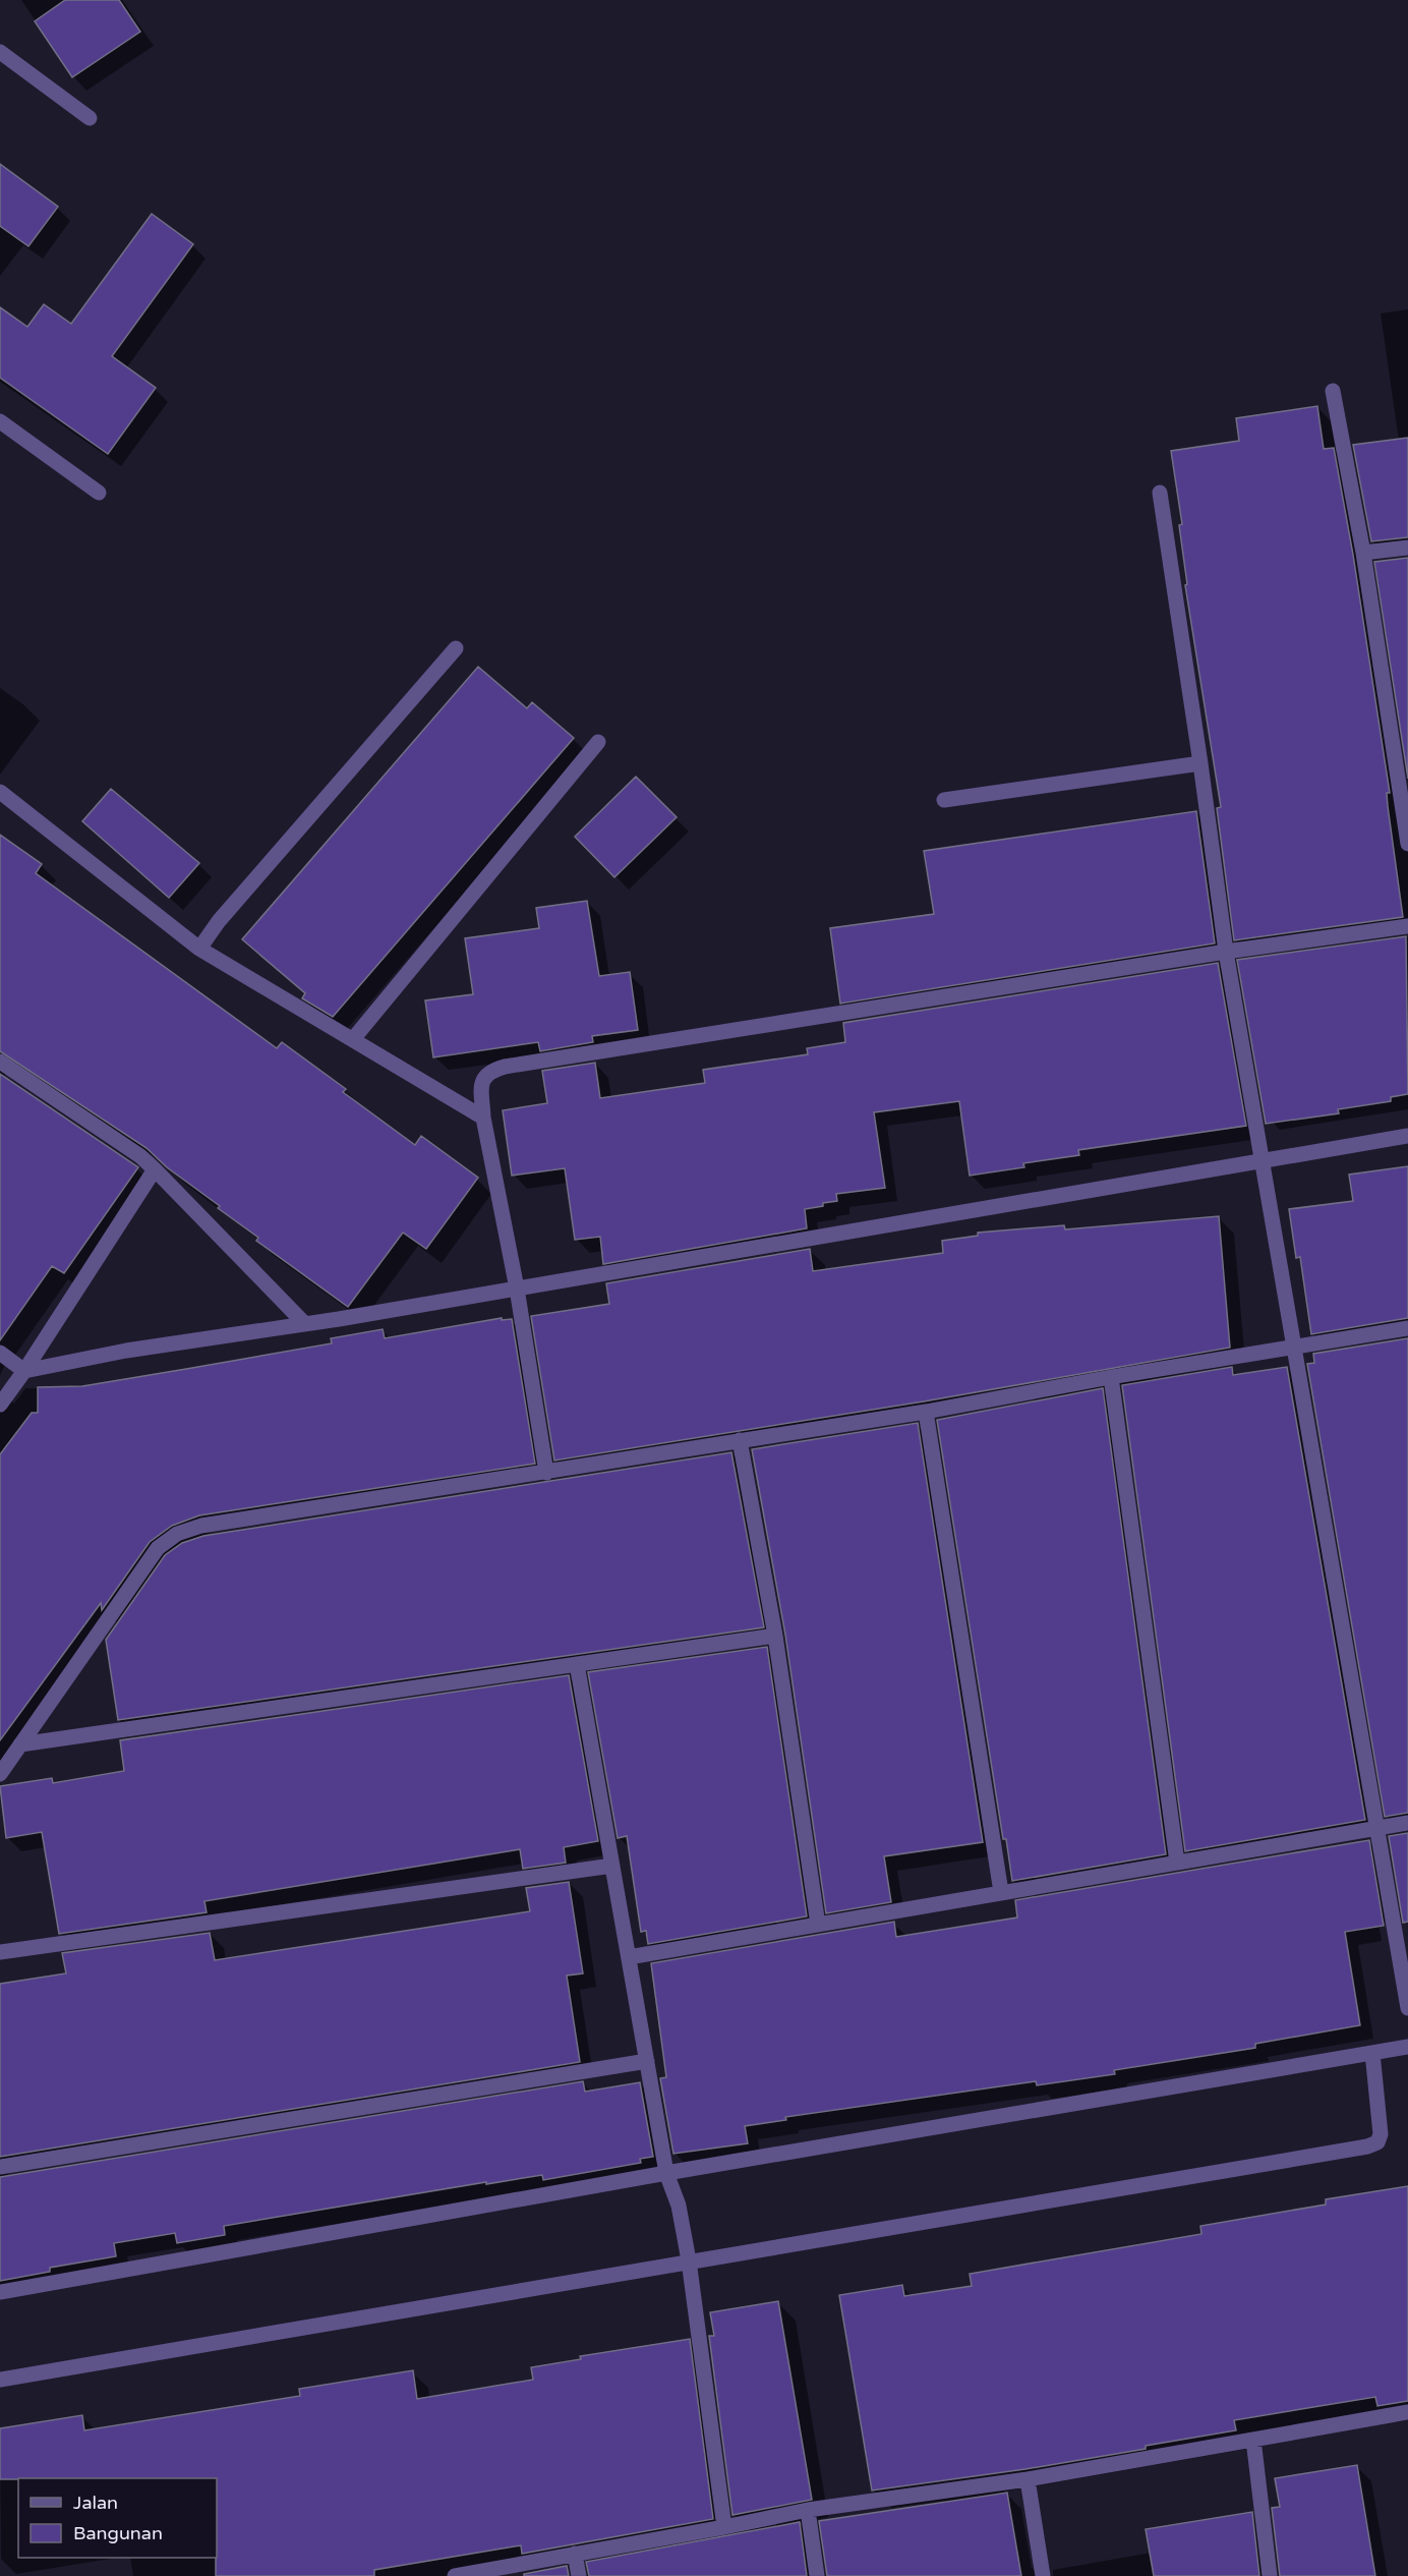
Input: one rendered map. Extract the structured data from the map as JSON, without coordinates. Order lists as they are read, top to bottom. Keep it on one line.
{"legend":["Jalan","Bangunan"]}
